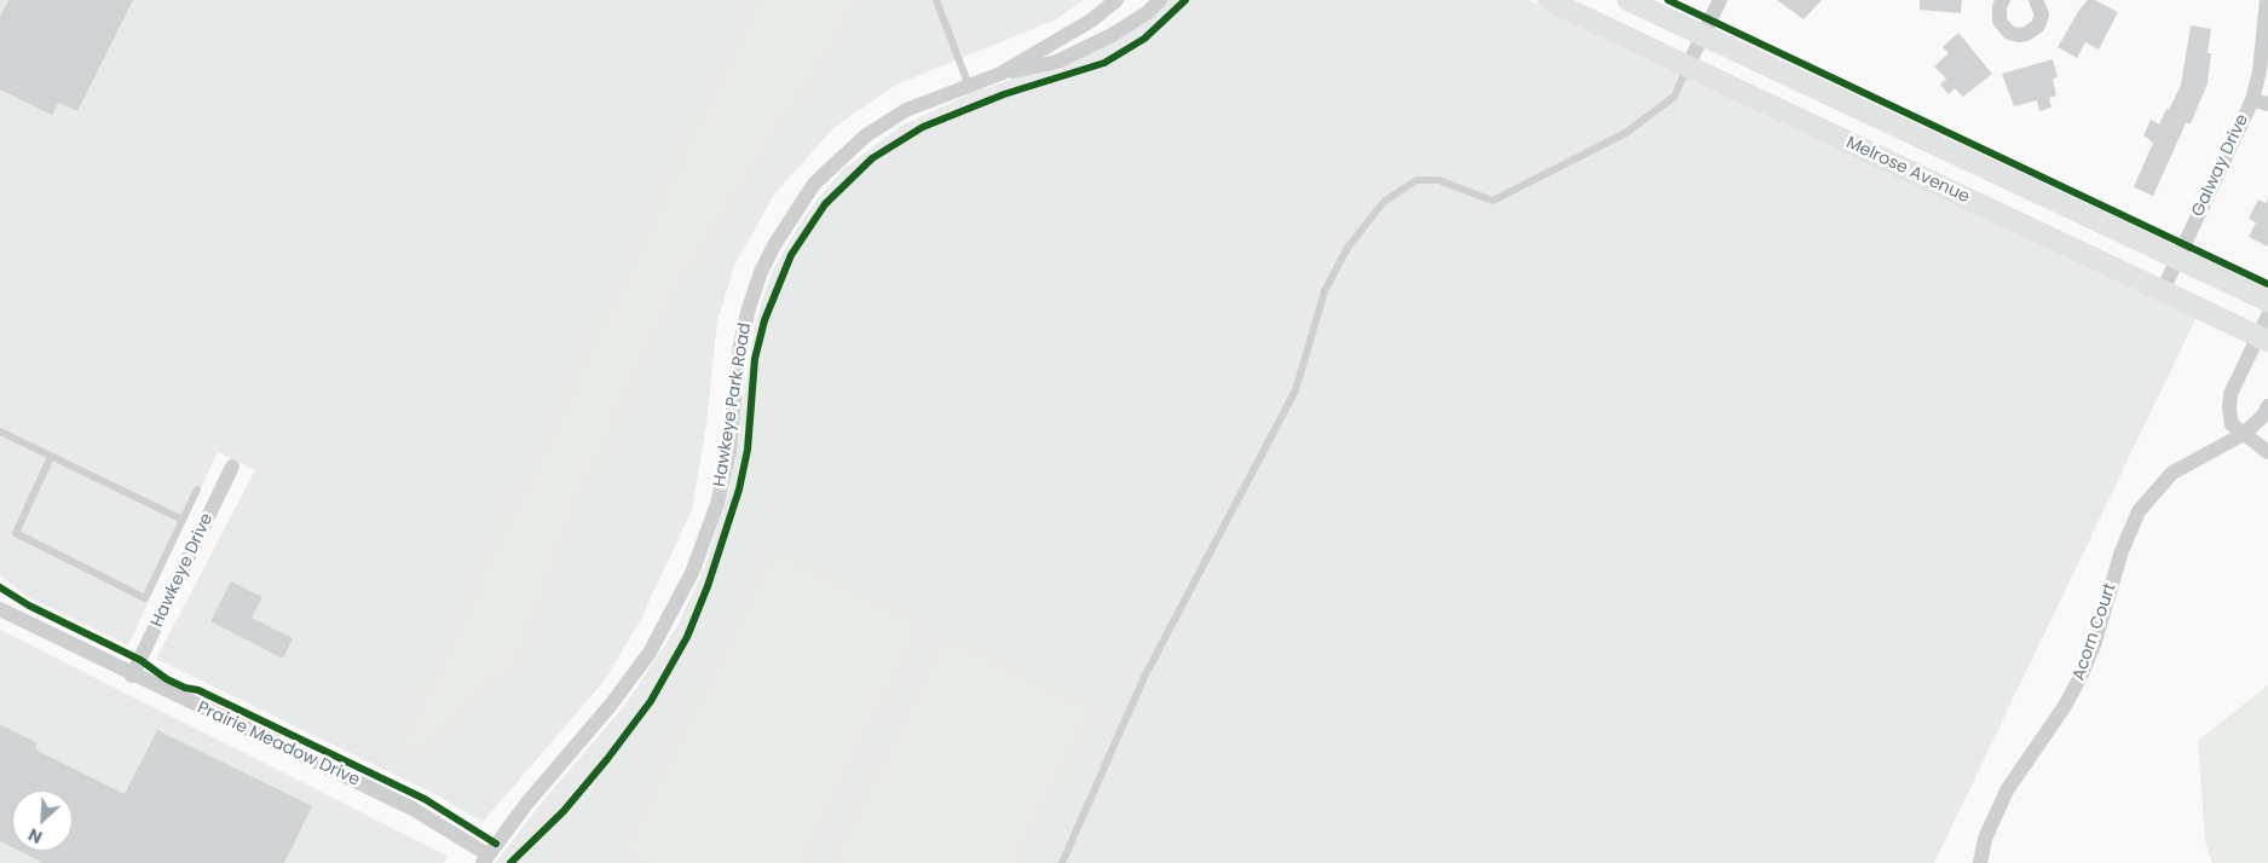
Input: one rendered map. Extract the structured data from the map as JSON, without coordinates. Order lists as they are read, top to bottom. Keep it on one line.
{"streets":{"main road":["Melrose Avenue"],"street":["Galway Drive","Hawkeye Park Road","Hawkeye Drive","Acorn Court","Prairie Meadow Drive"]},"crossings":[["Galway Drive","Melrose Avenue"],["Hawkeye Park Road","Prairie Meadow Drive"],["Hawkeye Drive","Prairie Meadow Drive"]],"north":"bottom left"}
